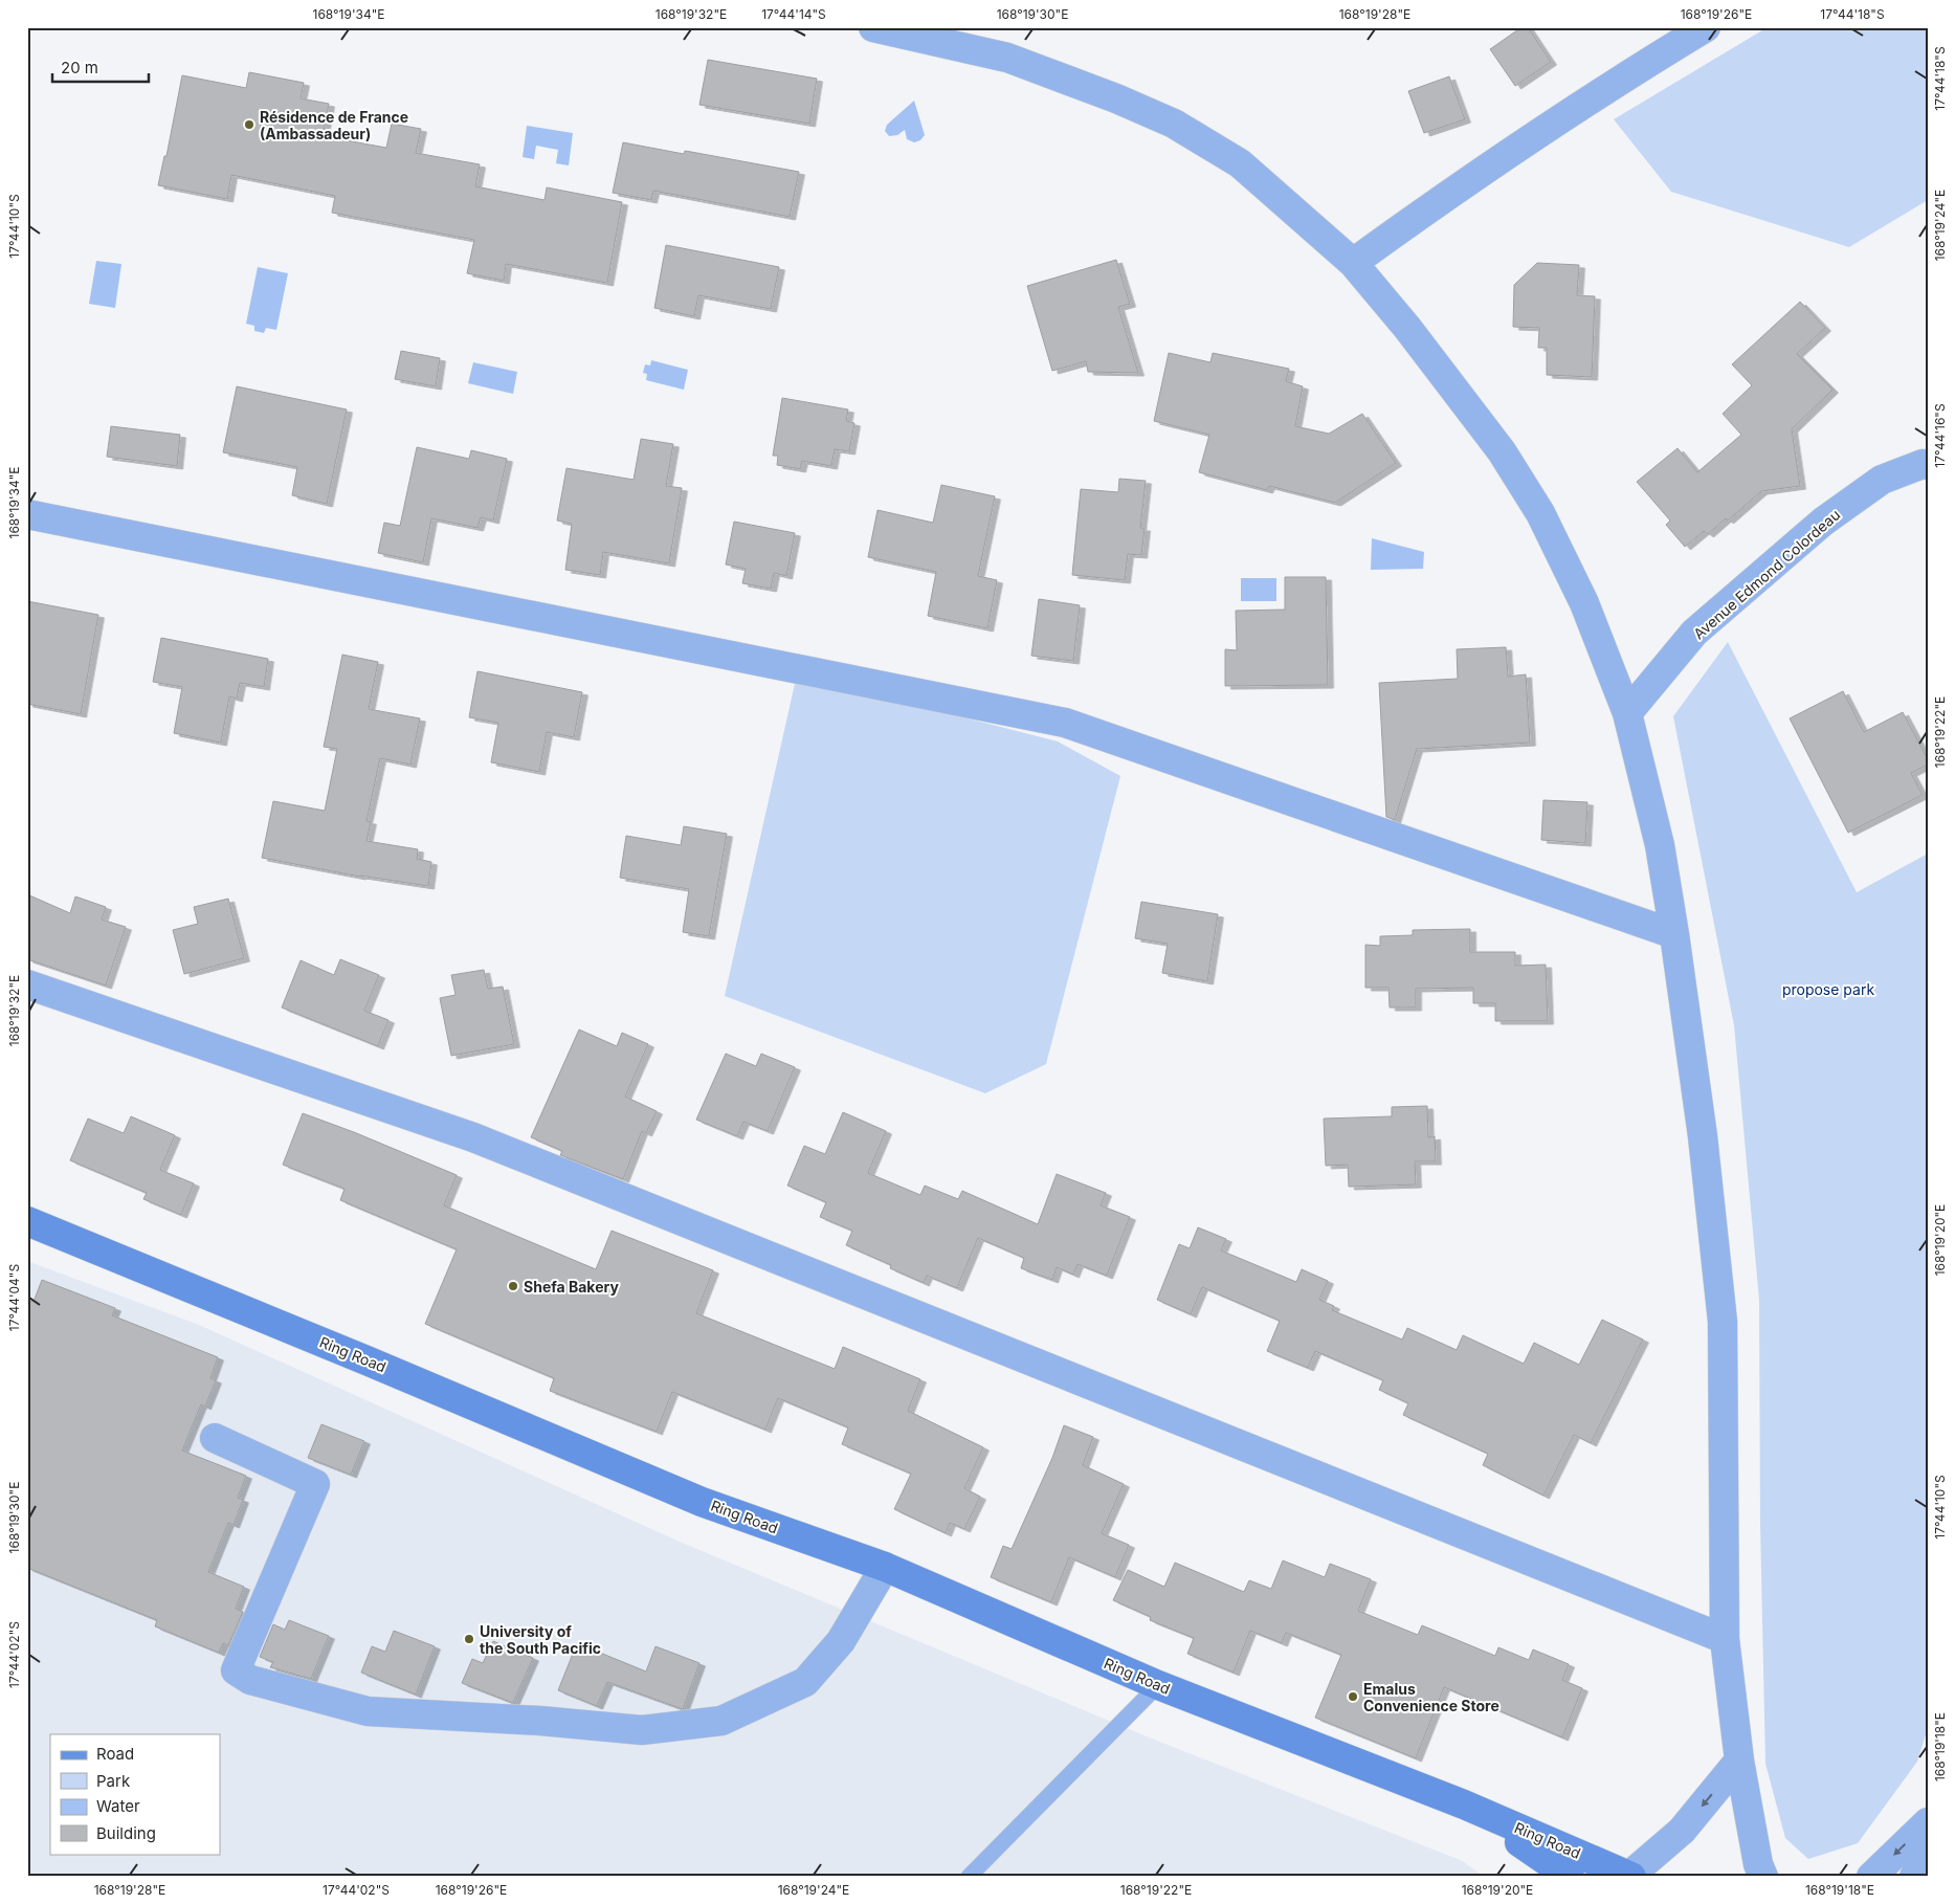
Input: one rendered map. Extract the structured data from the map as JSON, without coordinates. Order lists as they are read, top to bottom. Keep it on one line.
{"streets":{"main road":["Ring Road"],"street":["Avenue Edmond Colordeau"]},"parks":["propose park"],"places":["Résidence de France (Ambassadeur)","Shefa Bakery","University of the South Pacific","Emalus Convenience Store"],"legend":["Road","Park","Water","Building"],"scale_bar":"20 m","coordinates":["168°19'34\"E","168°19'32\"E","17°44'14\"S","168°19'30\"E","168°19'28\"E","168°19'26\"E","17°44'18\"S","168°19'24\"E","17°44'10\"S","17°44'16\"S","168°19'22\"E","168°19'20\"E","17°44'04\"S","17°44'02\"S","168°19'18\"E"]}
